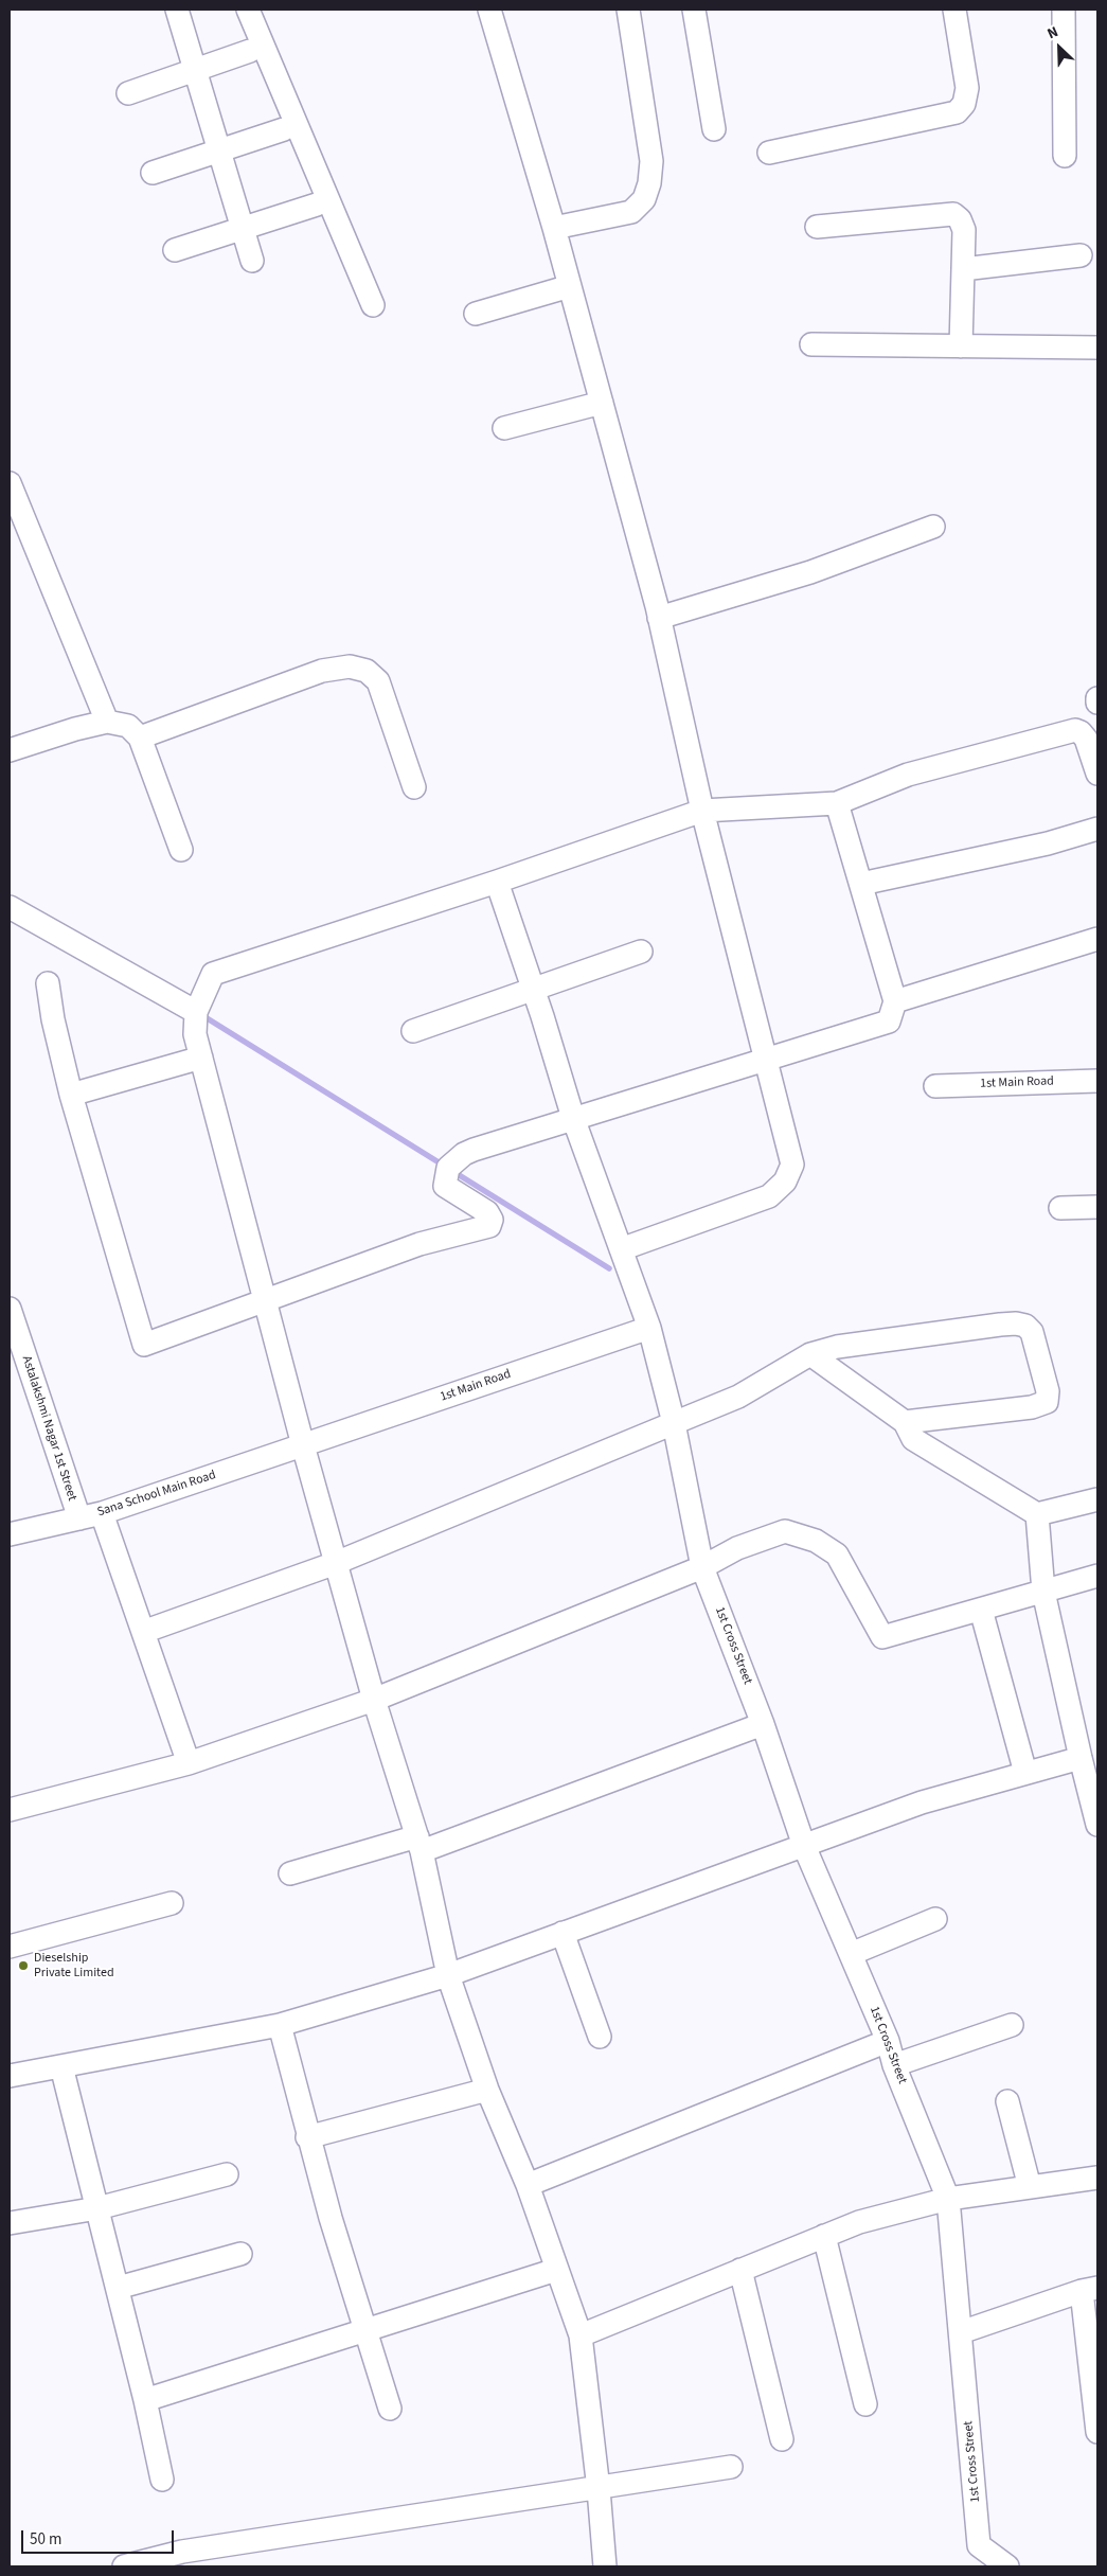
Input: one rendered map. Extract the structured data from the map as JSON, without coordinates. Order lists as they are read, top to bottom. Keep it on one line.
{"streets":{"street":["1st Main Road","Astalakshmi Nagar 1st Street","Sana School Main Road","1st Cross Street"]},"crossings":[["1st Main Road","Sana School Main Road"],["1st Main Road","1st Cross Street"],["Astalakshmi Nagar 1st Street","Sana School Main Road"]],"places":["Dieselship Private Limited"],"scale_bar":"50 m","north":"top left"}
